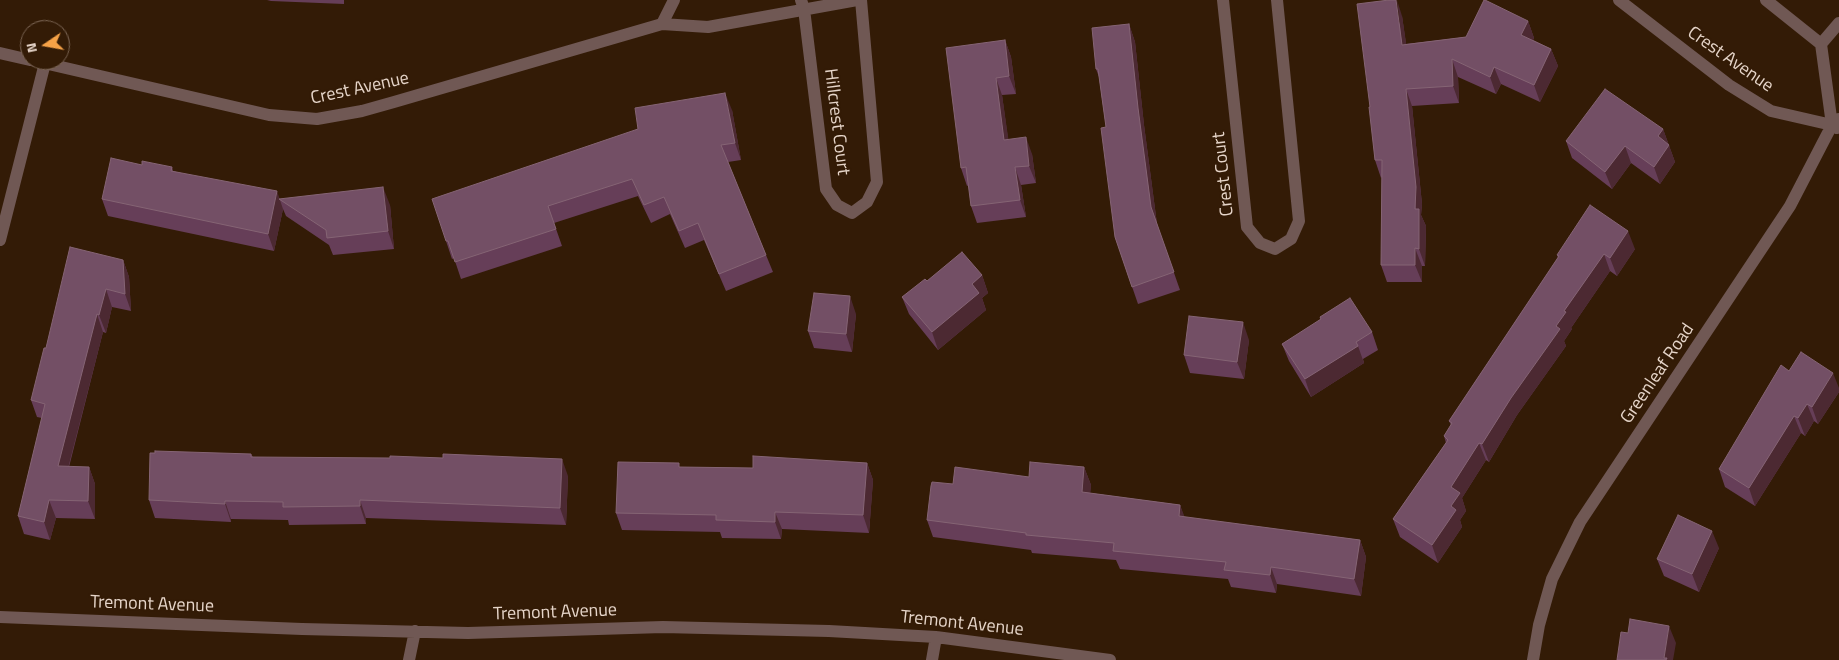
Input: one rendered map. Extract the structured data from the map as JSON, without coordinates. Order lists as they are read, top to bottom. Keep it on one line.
{"streets":{"street":["Crest Avenue","Hillcrest Court","Crest Court","Greenleaf Road","Tremont Avenue"]},"crossings":[["Crest Avenue","Hillcrest Court"],["Crest Avenue","Greenleaf Road"]],"north":"left"}
